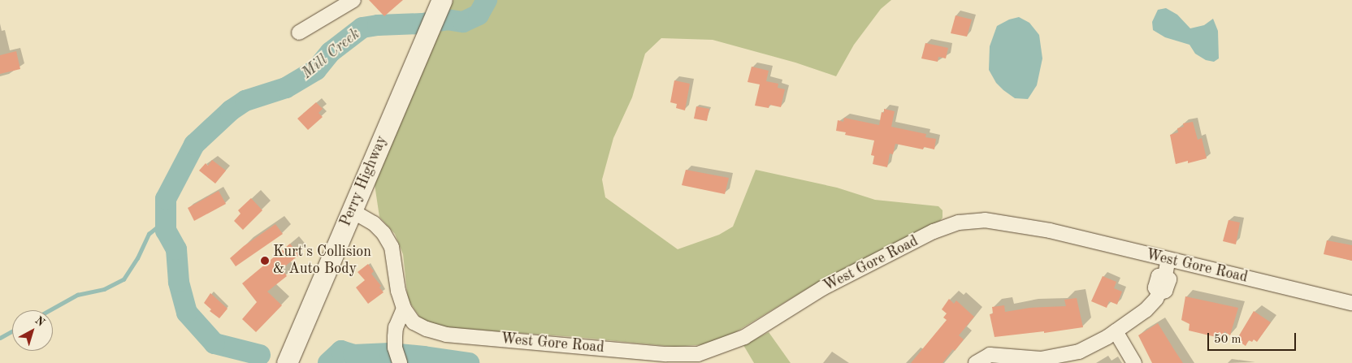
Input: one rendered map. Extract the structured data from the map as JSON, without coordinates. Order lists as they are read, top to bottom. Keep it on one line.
{"streets":{"main road":["Perry Highway"],"street":["West Gore Road"]},"water":["Mill Creek"],"places":["Kurt's Collision & Auto Body"],"scale_bar":"50 m","north":"top right"}
